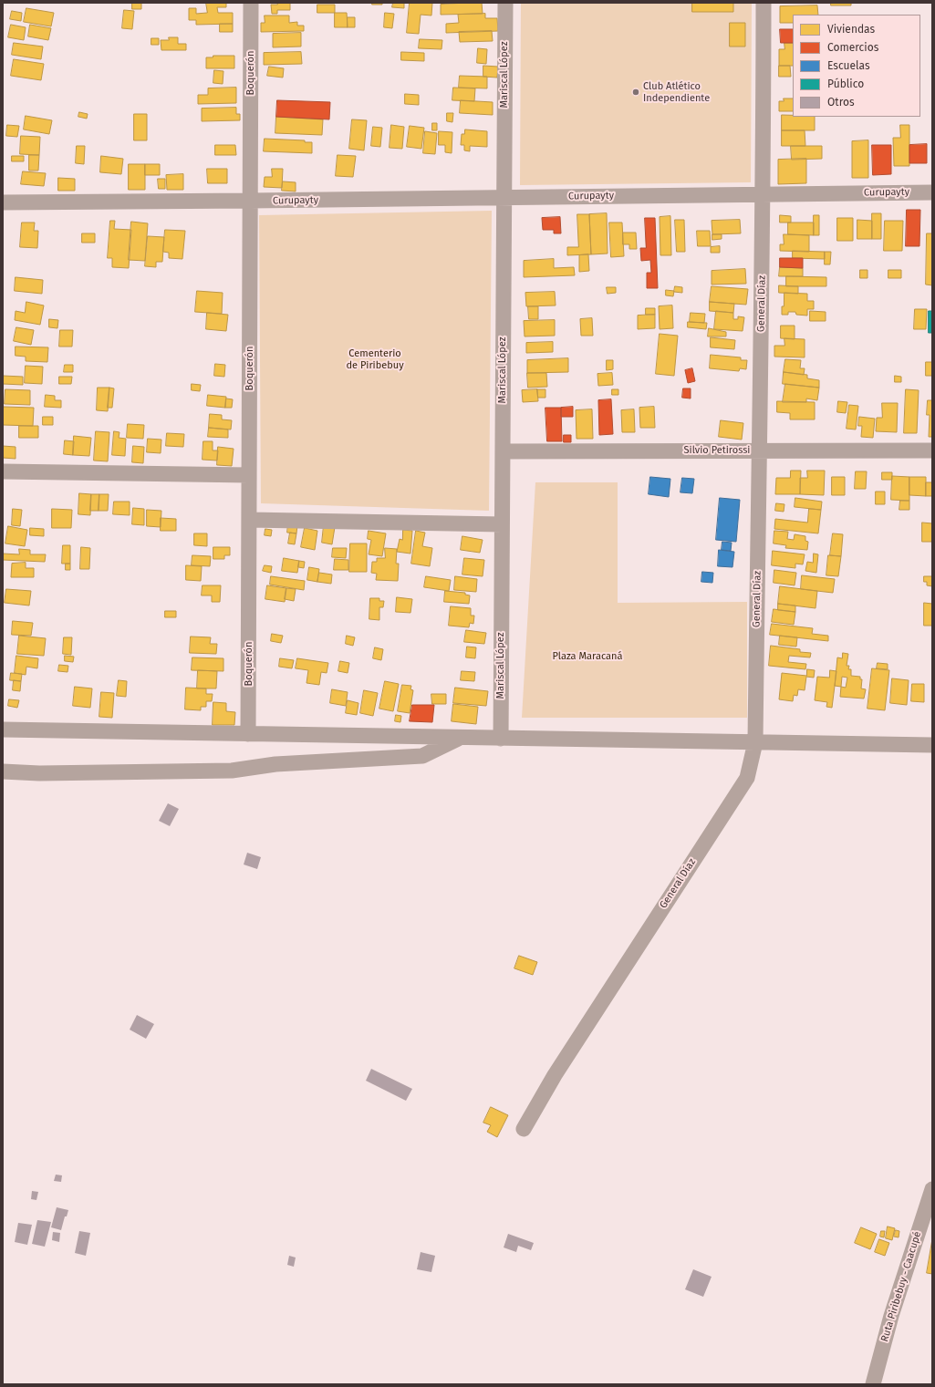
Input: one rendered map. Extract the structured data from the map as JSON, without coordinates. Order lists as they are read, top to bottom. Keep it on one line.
{"streets":{"street":["Boquerón","Mariscal López","Curupayty","General Díaz","Silvio Petirossi","Ruta Piribebuy - Caacupé"]},"crossings":[["Boquerón","Curupayty"],["Mariscal López","Curupayty"],["Mariscal López","Silvio Petirossi"],["Curupayty","General Díaz"],["General Díaz","Silvio Petirossi"]],"parks":["Cementerio de Piribebuy","Plaza Maracaná"],"places":["Club Atlético Independiente"],"legend":["Viviendas","Comercios","Escuelas","Público","Otros"]}
